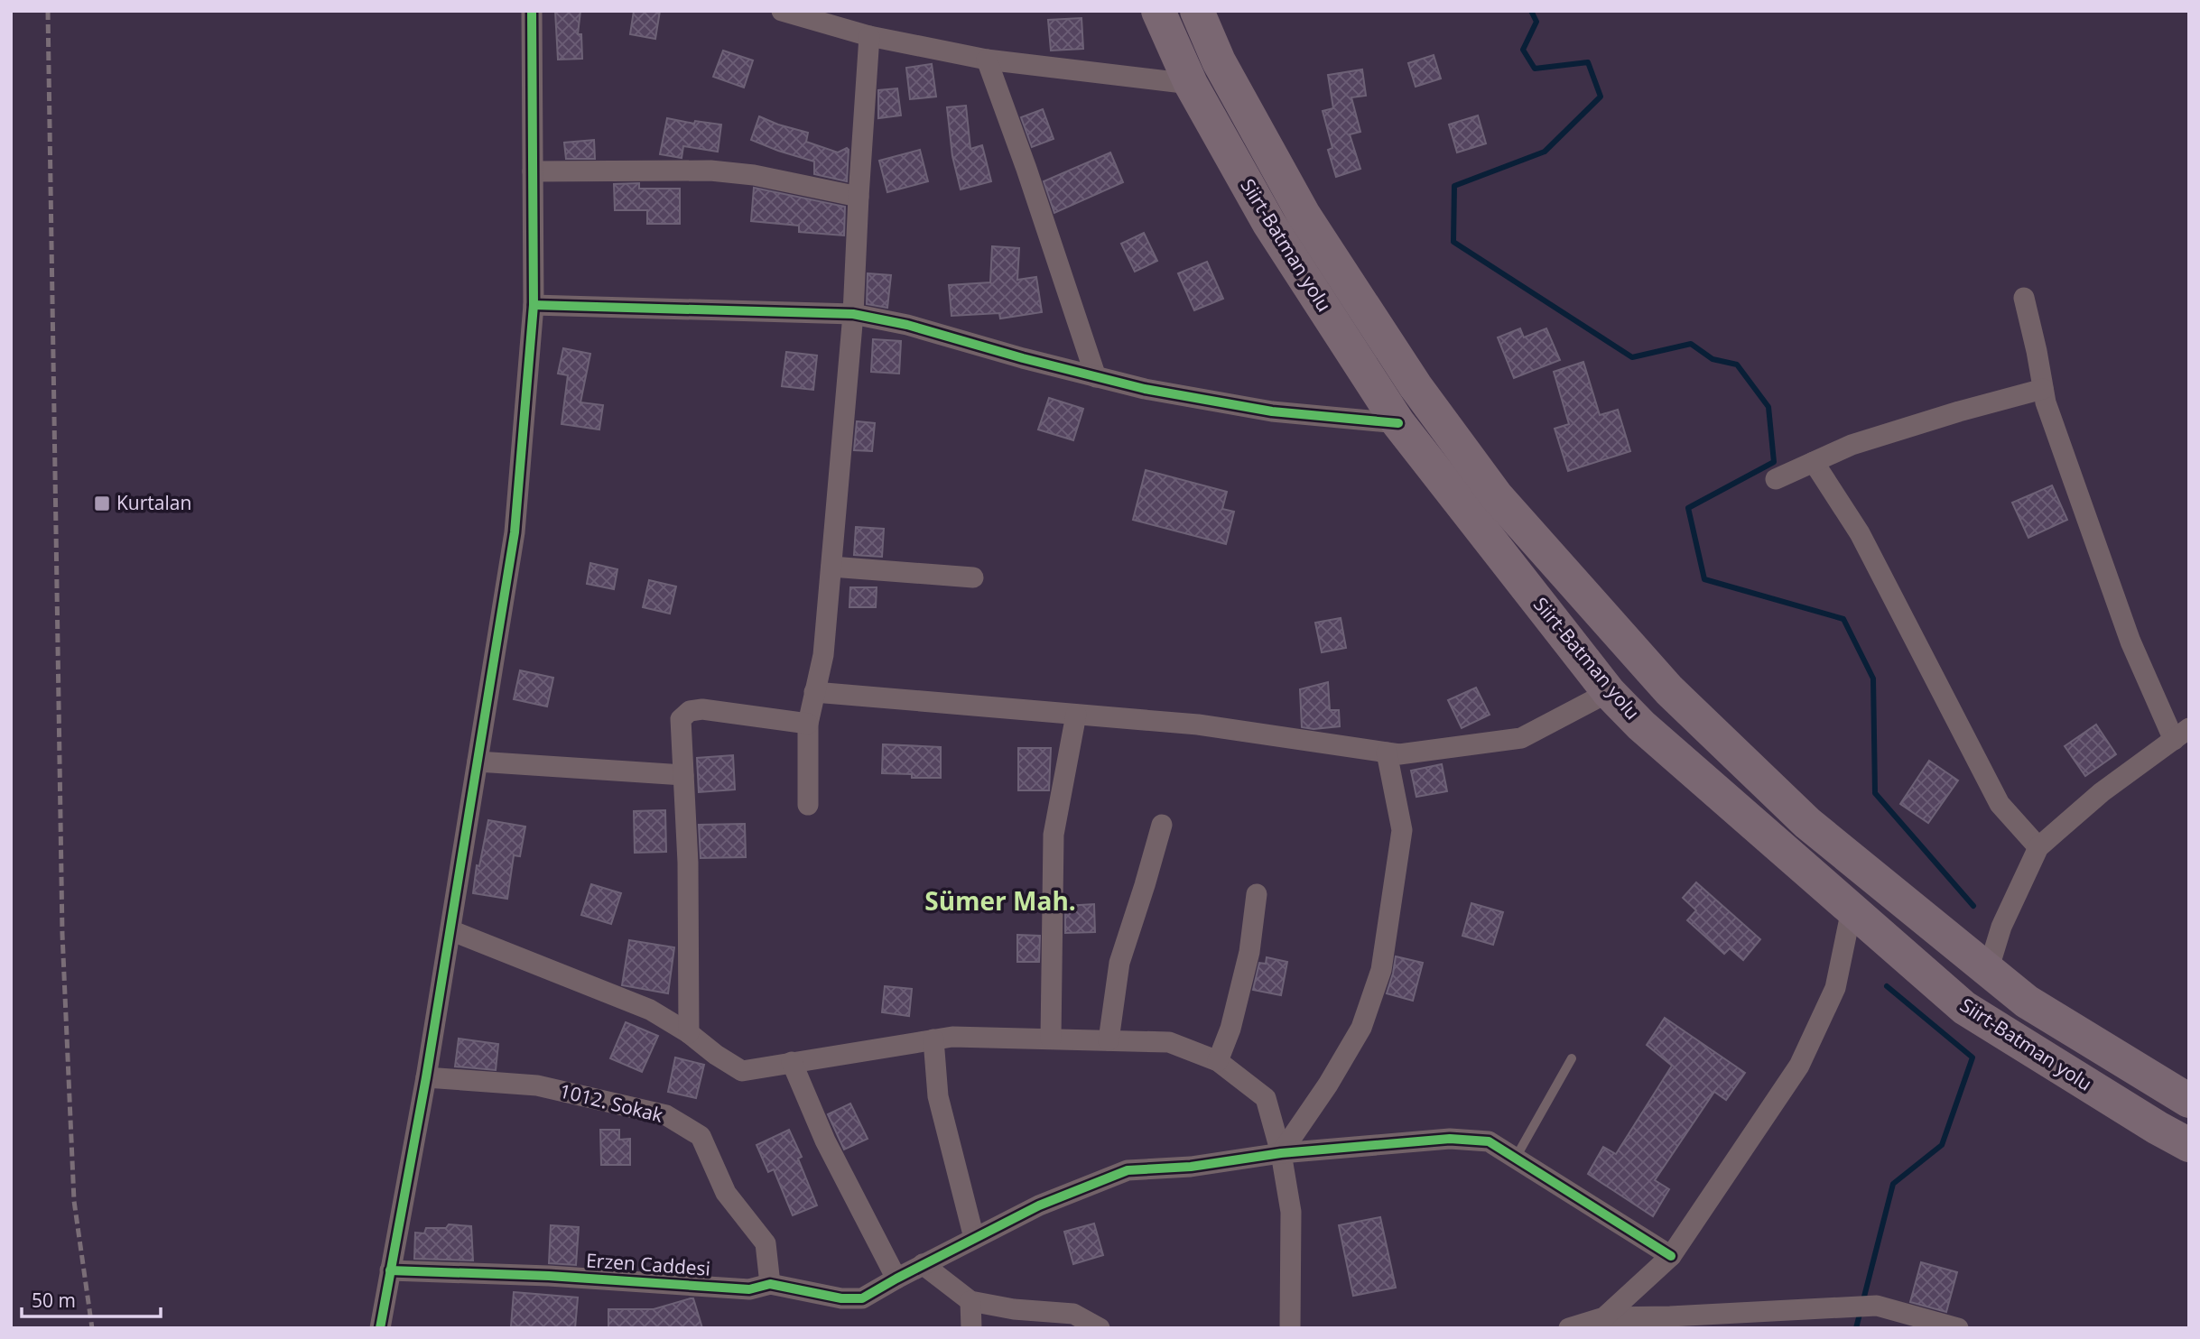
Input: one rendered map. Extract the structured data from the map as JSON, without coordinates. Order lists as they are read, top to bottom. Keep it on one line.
{"streets":{"highway":["Siirt-Batman yolu"],"street":["1012. Sokak","Erzen Caddesi"]},"crossings":[["1012. Sokak","Erzen Caddesi"]],"districts":["Sümer Mah."],"places":{"transit":["Kurtalan"]},"scale_bar":"50 m"}
